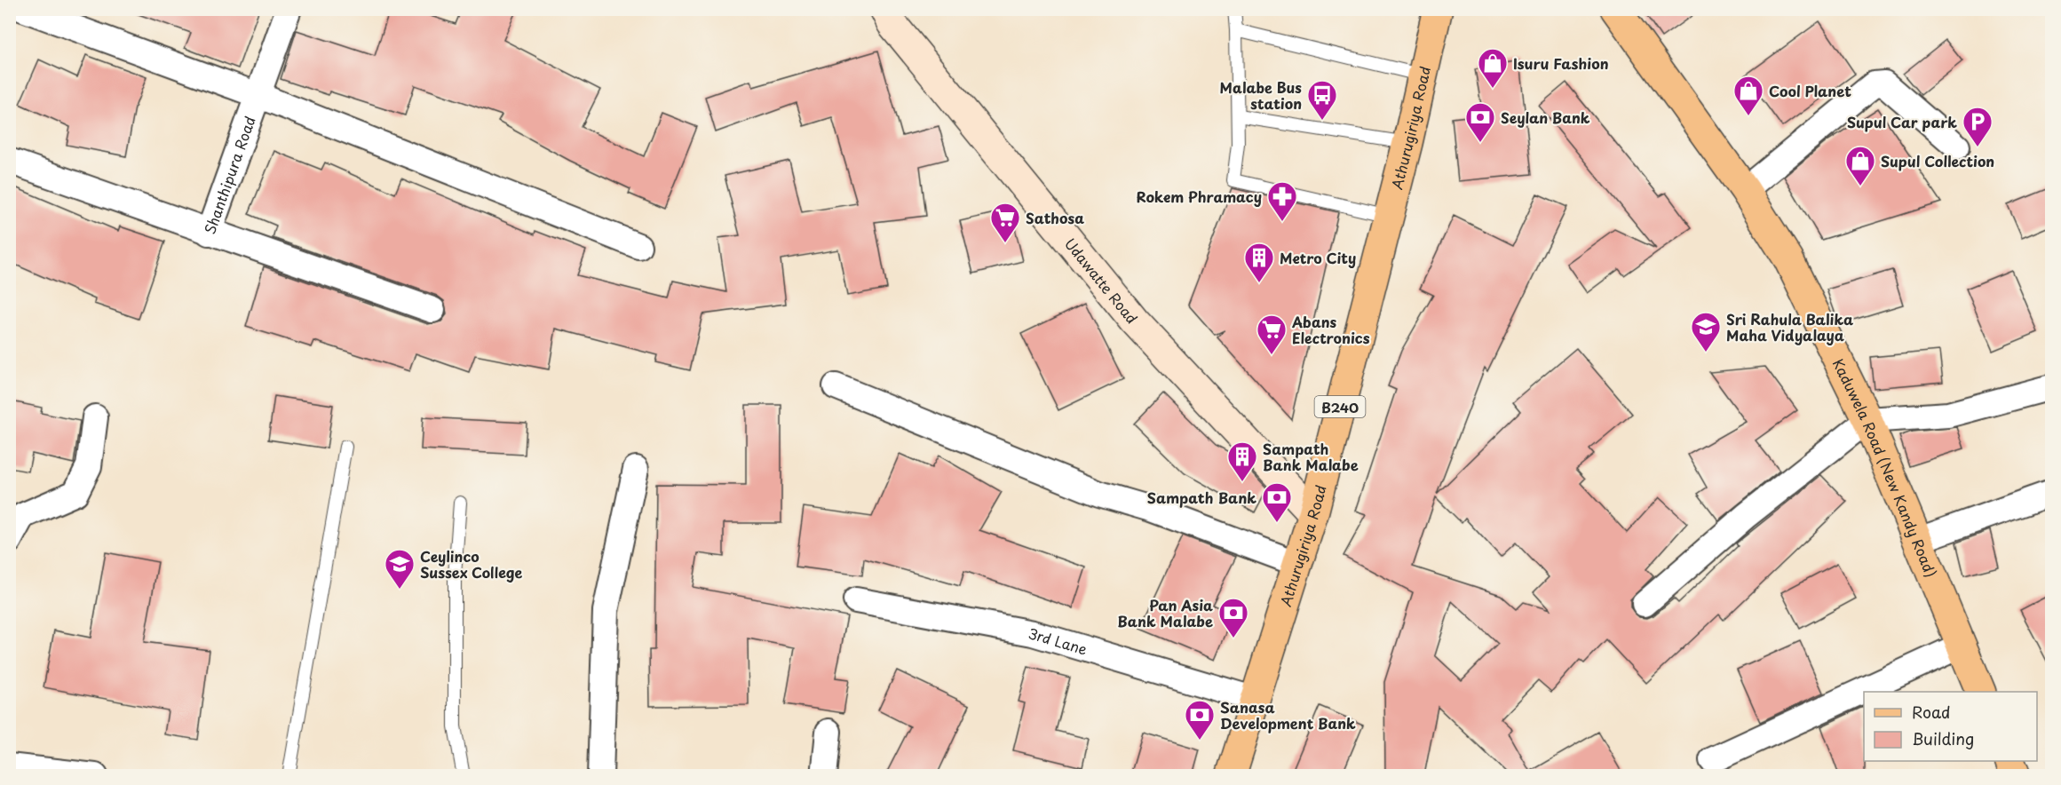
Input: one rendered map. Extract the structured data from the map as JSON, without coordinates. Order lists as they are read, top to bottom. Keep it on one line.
{"streets":{"main road":["Athurugiriya Road","B240","Kaduwela Road (New Kandy Road)"],"street":["Shanthipura Road","Udawatte Road","3rd Lane"]},"crossings":[["Athurugiriya Road","Udawatte Road"],["Athurugiriya Road","3rd Lane"]],"places":{"shop":["Isuru Fashion","Cool Planet","Supul Collection"],"bus stop":["Malabe Bus station"],"bank":["Seylan Bank","Sampath Bank","Pan Asia Bank Malabe","Sanasa Development Bank"],"parking":["Supul Car park"],"pharmacy":["Rokem Phramacy"],"supermarket":["Sathosa","Abans Electronics"],"building":["Metro City","Sampath Bank Malabe"],"school or university":["Sri Rahula Balika Maha Vidyalaya","Ceylinco Sussex College"]},"legend":["Road","Building"]}
